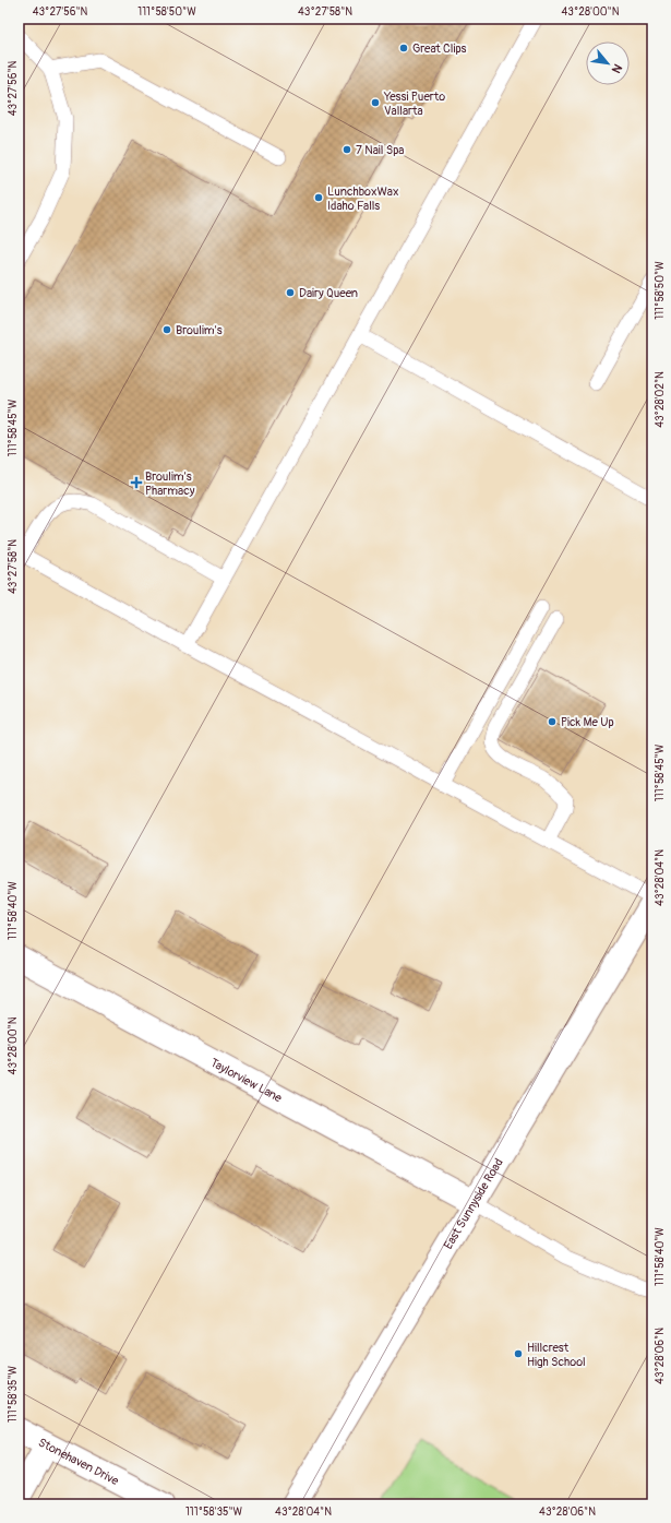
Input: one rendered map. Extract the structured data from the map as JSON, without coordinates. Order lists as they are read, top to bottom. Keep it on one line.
{"streets":{"street":["Taylorview Lane","East Sunnyside Road","Stonehaven Drive"]},"crossings":[["Taylorview Lane","East Sunnyside Road"]],"places":{"other":["Great Clips","Yessi Puerto Vallarta","7 Nail Spa","LunchboxWax Idaho Falls","Dairy Queen","Broulim's","Pick Me Up","Hillcrest High School"],"health":["Broulim's Pharmacy"]},"north":"bottom right","coordinates":["43°27'56\"N","111°58'50\"W","43°27'58\"N","43°28'00\"N","43°28'02\"N","111°58'45\"W","43°28'04\"N","111°58'40\"W","43°28'06\"N","111°58'35\"W"]}
